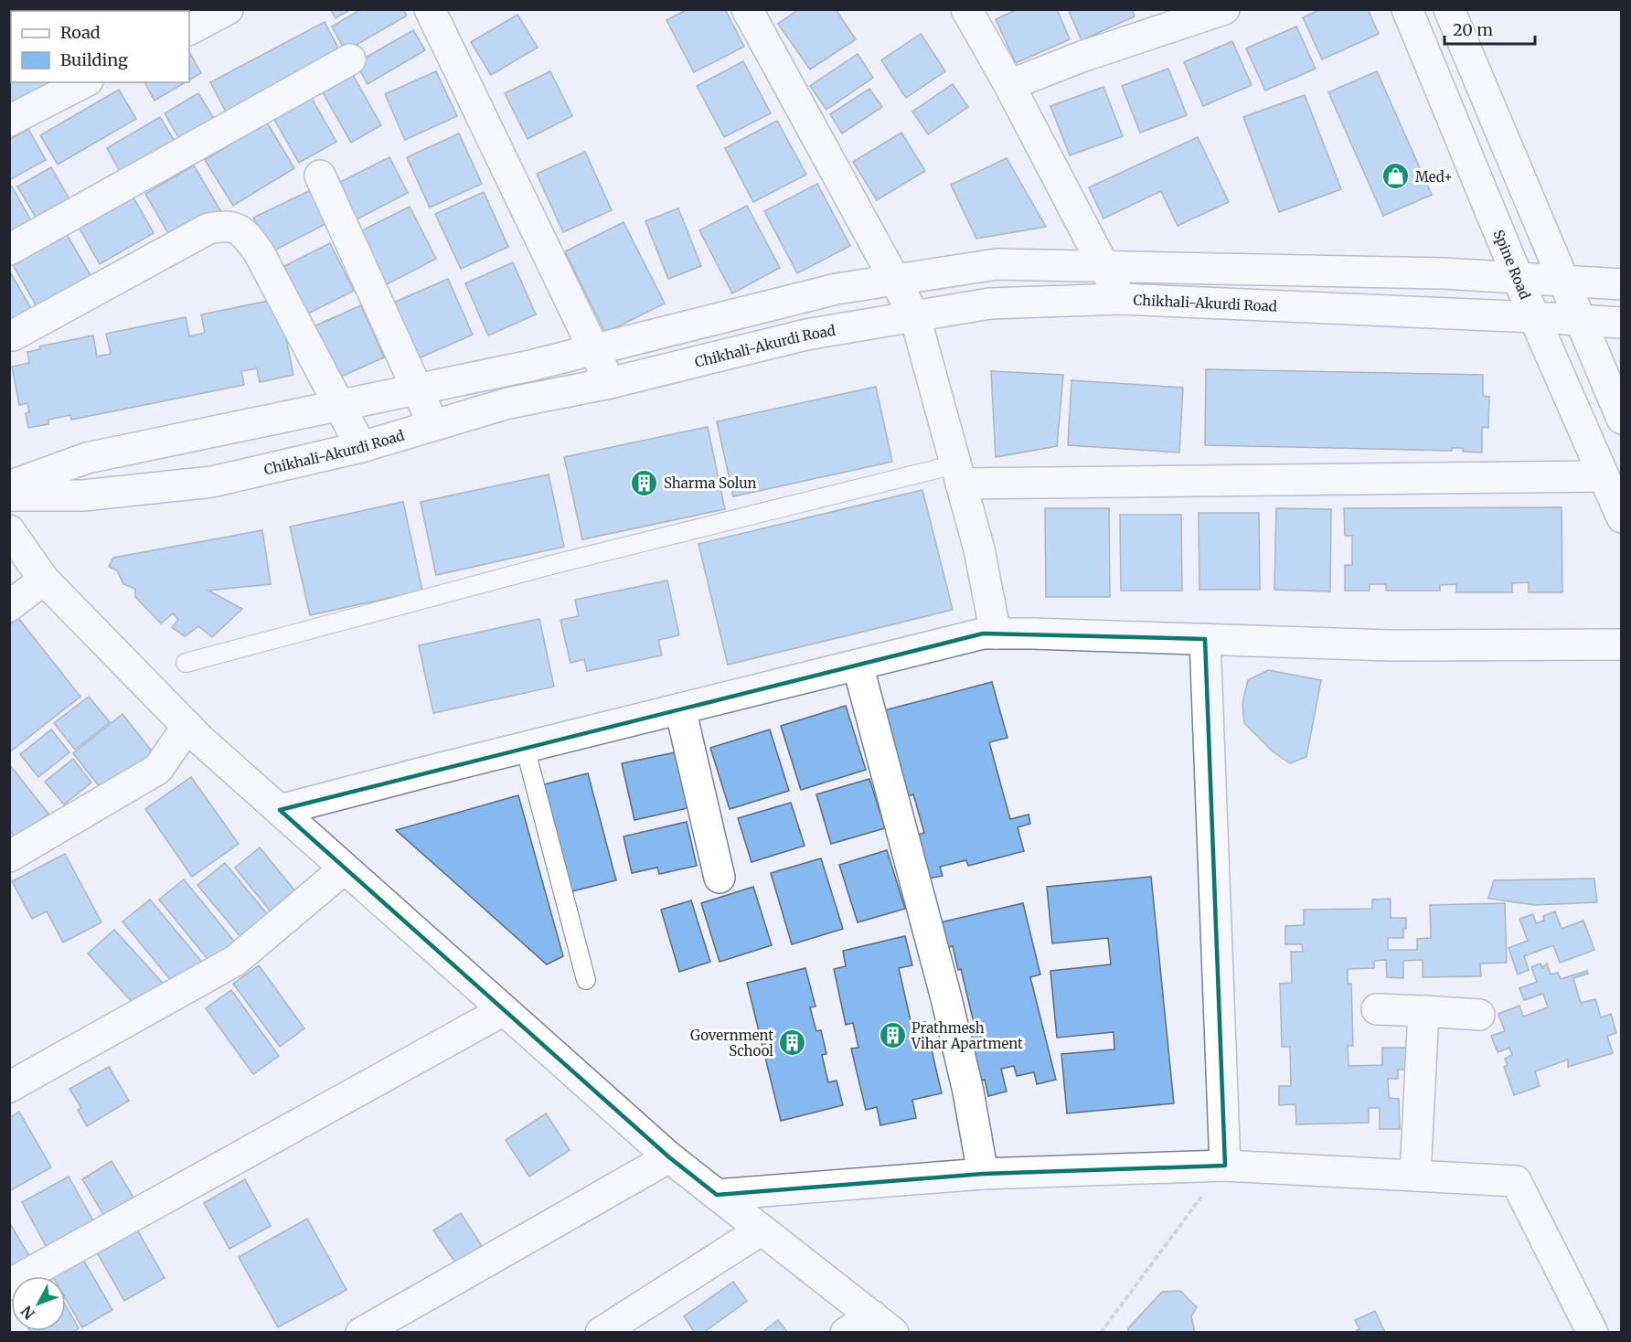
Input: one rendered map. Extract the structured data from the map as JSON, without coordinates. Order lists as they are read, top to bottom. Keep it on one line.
{"streets":{"street":["Spine Road","Chikhali-Akurdi Road"]},"crossings":[["Spine Road","Chikhali-Akurdi Road"]],"places":{"shop":["Med+"],"building":["Sharma Solun","Prathmesh Vihar Apartment","Government School"]},"legend":["Road","Building"],"scale_bar":"20 m","north":"bottom left"}
